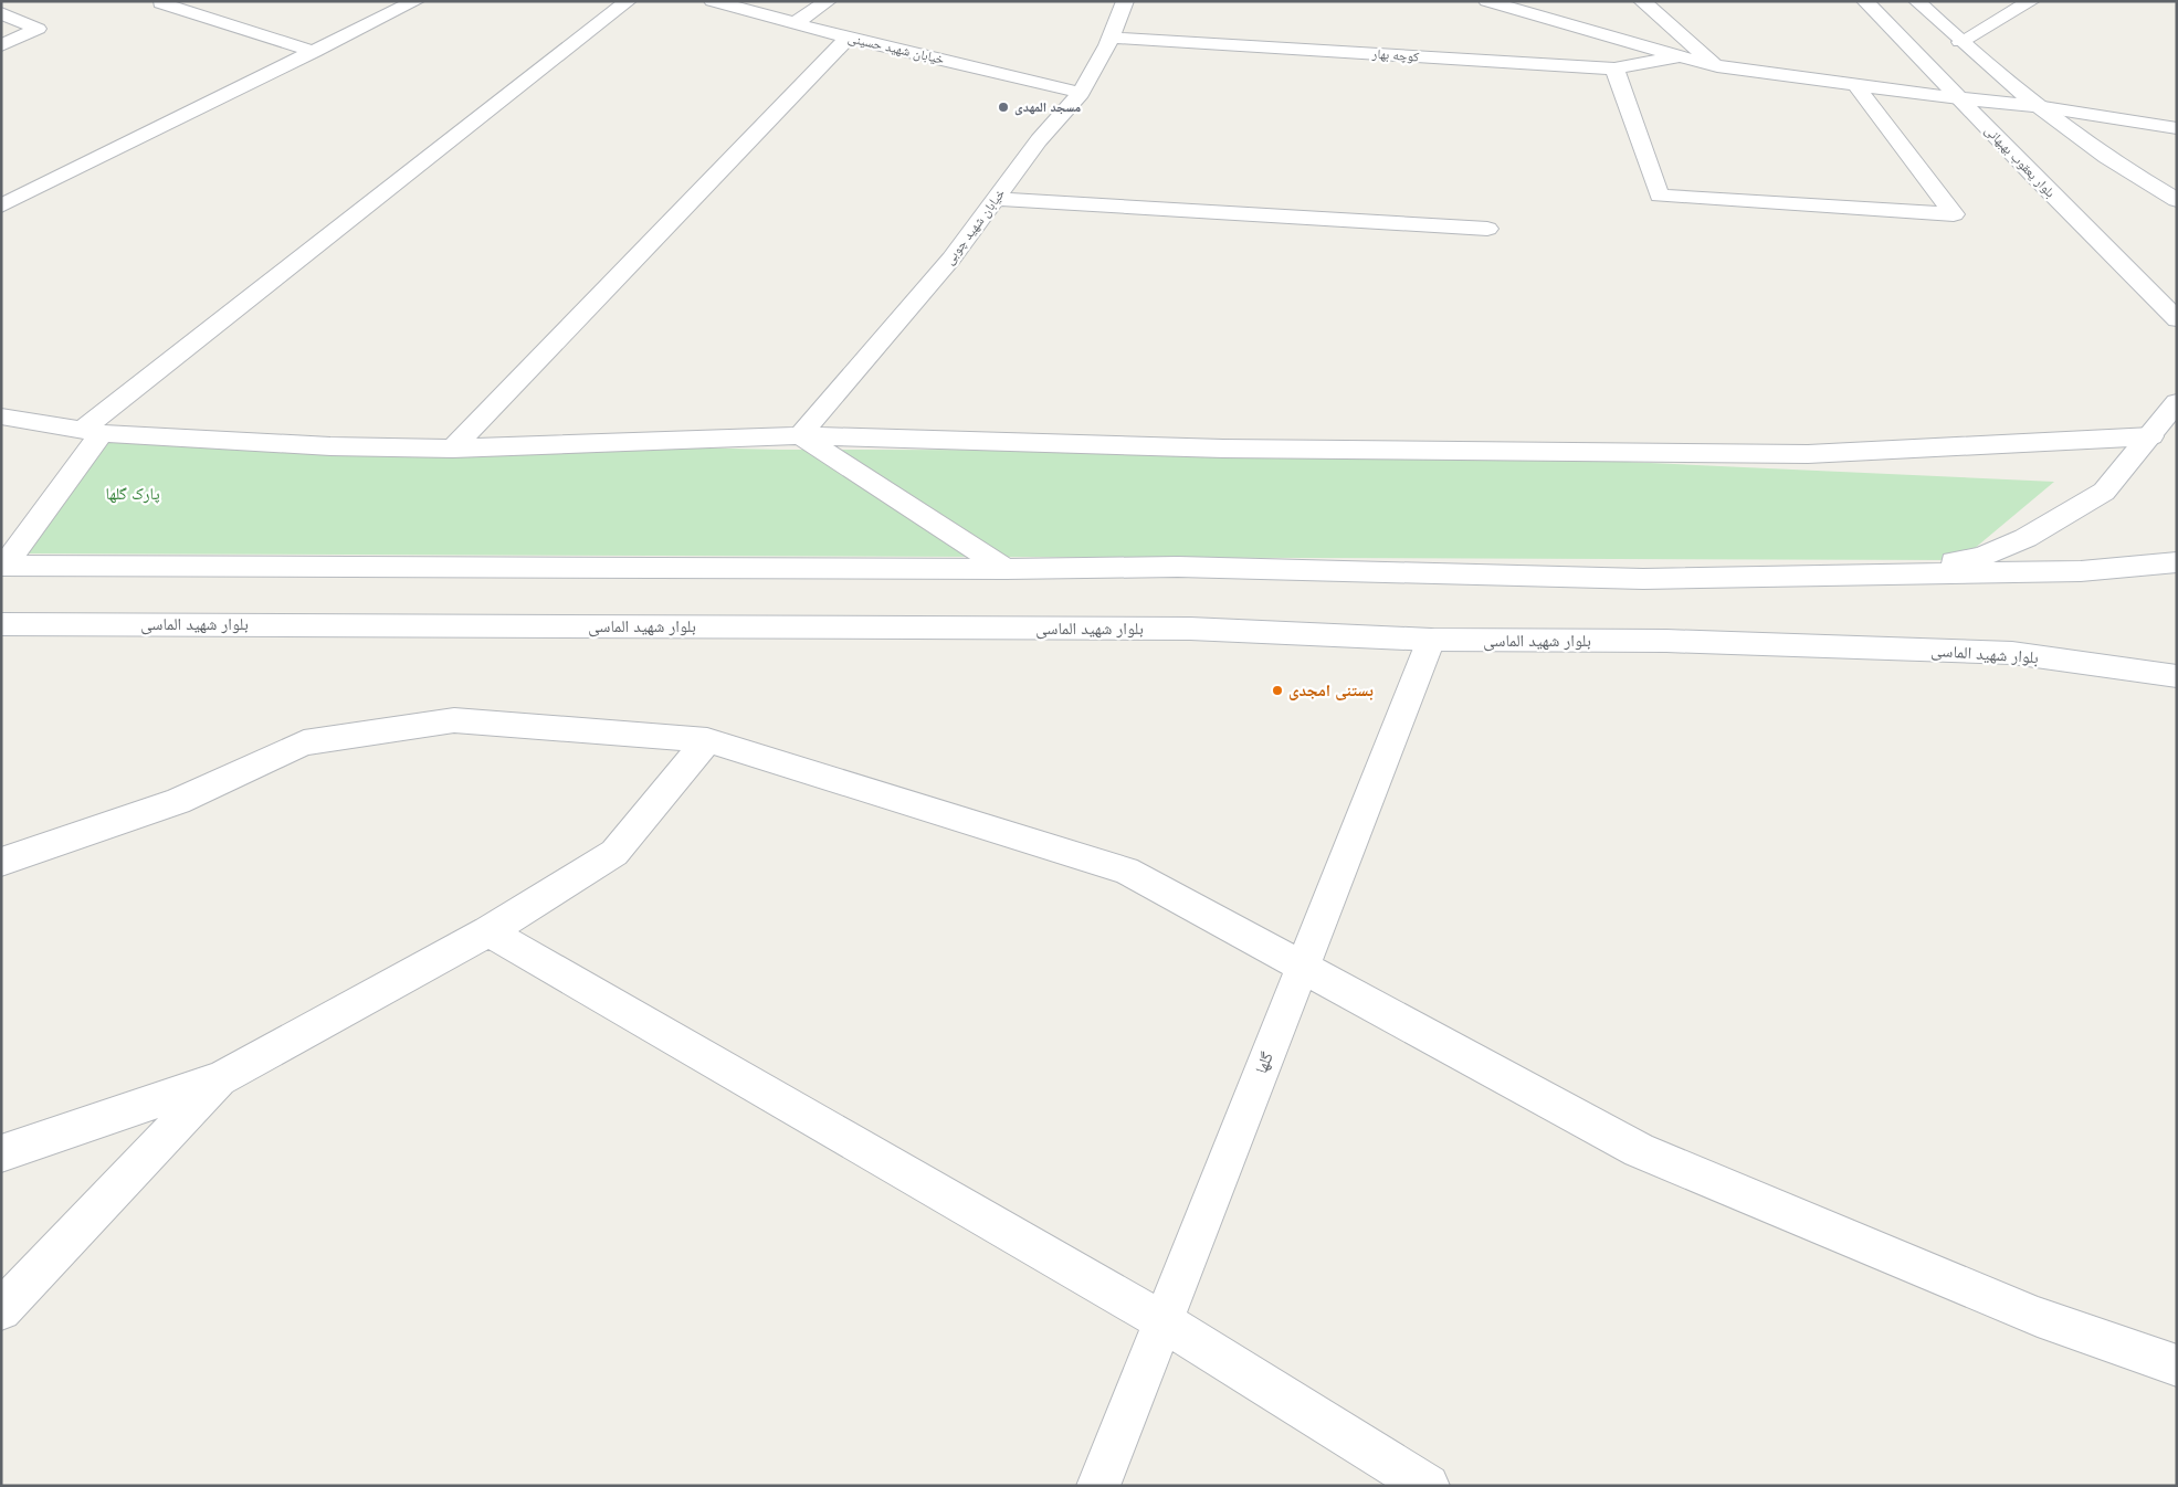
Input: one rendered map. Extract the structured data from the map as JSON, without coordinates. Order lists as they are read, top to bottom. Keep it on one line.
{"streets":{"street":["خیابان شهید حسینی","کوچه بهار","بلوار یعقوب بهبهانی","خیابان شهید چوبی","بلوار شهید الماسی","گلها"]},"crossings":[["خیابان شهید حسینی","خیابان شهید چوبی"],["کوچه بهار","خیابان شهید چوبی"],["بلوار شهید الماسی","گلها"]],"parks":["پارک گلها"],"places":["مسجد المهدی","بستنی امجدی"]}
